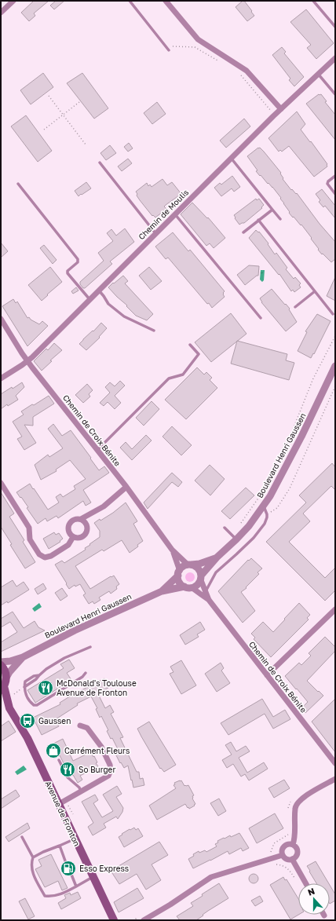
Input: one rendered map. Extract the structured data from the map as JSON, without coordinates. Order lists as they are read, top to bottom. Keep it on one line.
{"streets":{"main road":["Avenue de Fronton"],"street":["Chemin de Moulis","Chemin de Croix Bénite","Boulevard Henri Gaussen"]},"crossings":[["Chemin de Moulis","Chemin de Croix Bénite"],["Chemin de Croix Bénite","Boulevard Henri Gaussen"]],"places":{"restaurant":["McDonald's Toulouse Avenue de Fronton","So Burger"],"bus stop":["Gaussen"],"shop":["Carrément Fleurs"],"fuel station":["Esso Express"]},"north":"top"}
